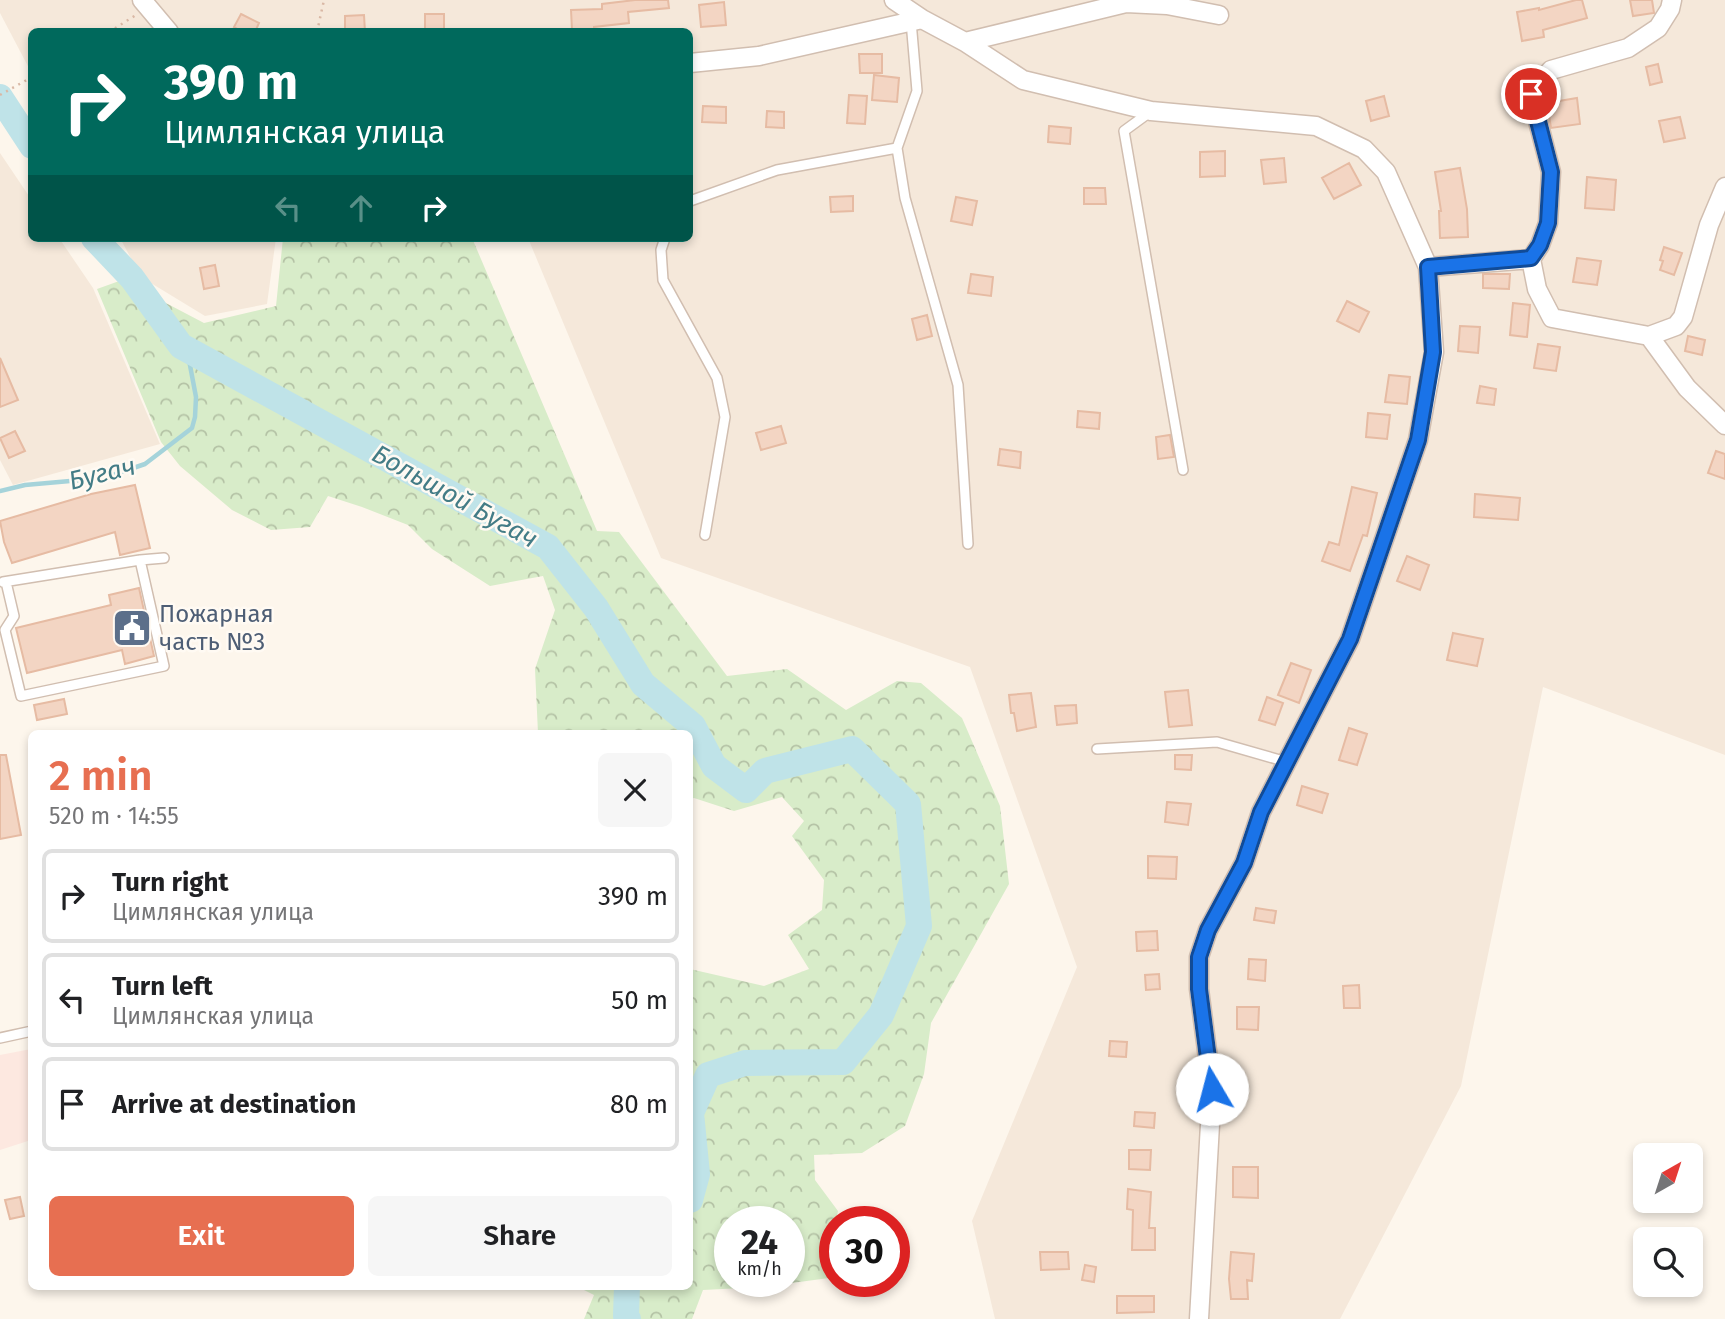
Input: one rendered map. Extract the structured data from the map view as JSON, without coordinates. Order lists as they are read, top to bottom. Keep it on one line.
{"water":["Бугач","Большой Бугач"],"places":{"public building":["Пожарная часть №3"]},"north":"top right","page":{"turn":["390 m","Цимлянская улица"],"heading":["2 min","520 m · 14:55"],"list":[{"name":"Turn right","note":"Цимлянская улица","value":"390 m"},{"name":"Turn left","note":"Цимлянская улица","value":"50 m"},{"name":"Arrive at destination","value":"80 m"}],"buttons":["Exit","Share"],"speed":"24 km/h","limit":"30"}}
